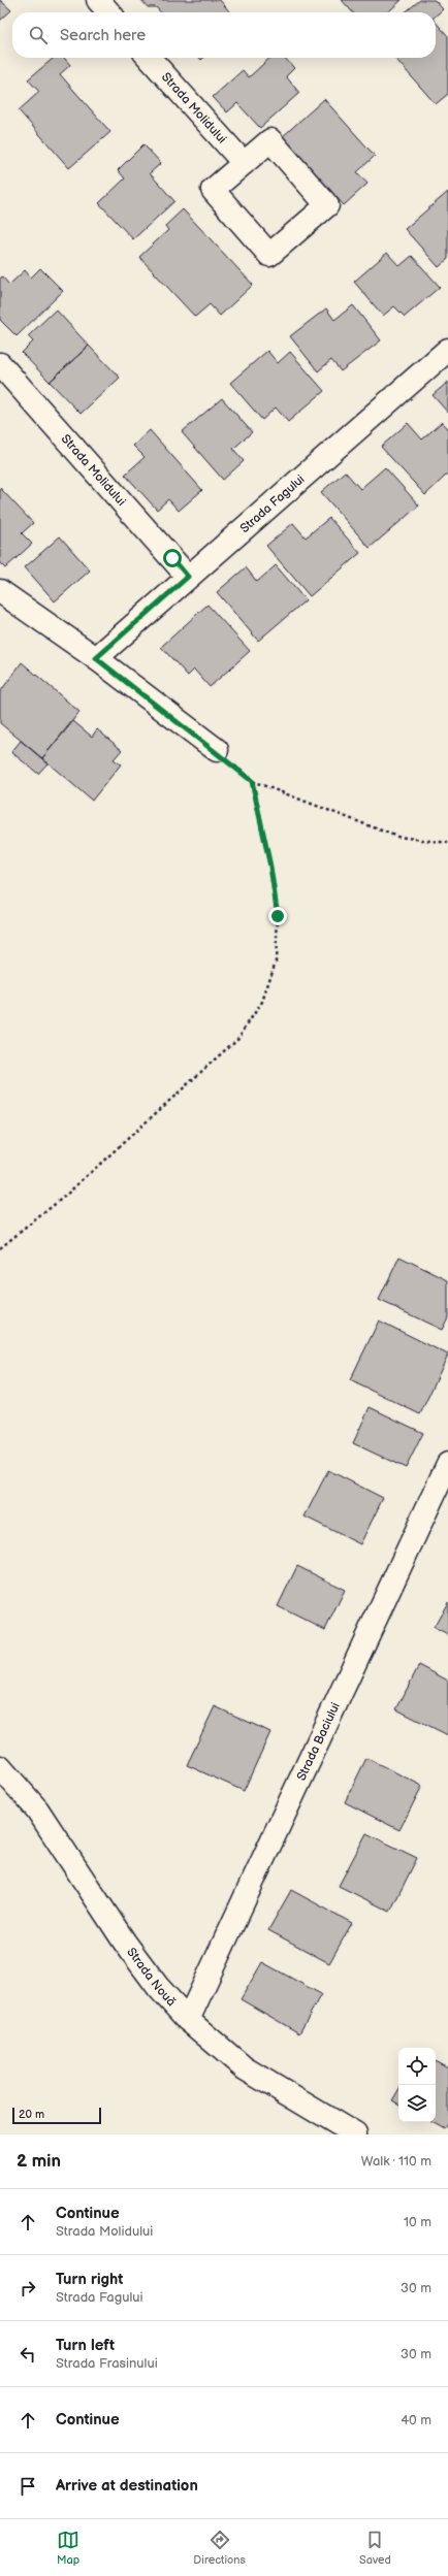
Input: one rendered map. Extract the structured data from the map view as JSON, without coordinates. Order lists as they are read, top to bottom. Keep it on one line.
{"streets":{"street":["Strada Molidului","Strada Fagului","Strada Baciului","Strada Nouă"]},"crossings":[["Strada Molidului","Strada Fagului"],["Strada Baciului","Strada Nouă"]],"scale_bar":"20 m","page":{"search":"Search here","scale":"20 m","heading":["2 min","Walk · 110 m"],"list":[["Continue","Strada Molidului","10 m"],["Turn right","Strada Fagului","30 m"],["Turn left","Strada Frasinului","30 m"],["Continue","40 m"],"Arrive at destination"],"nav":["Map","Directions","Saved"]}}
